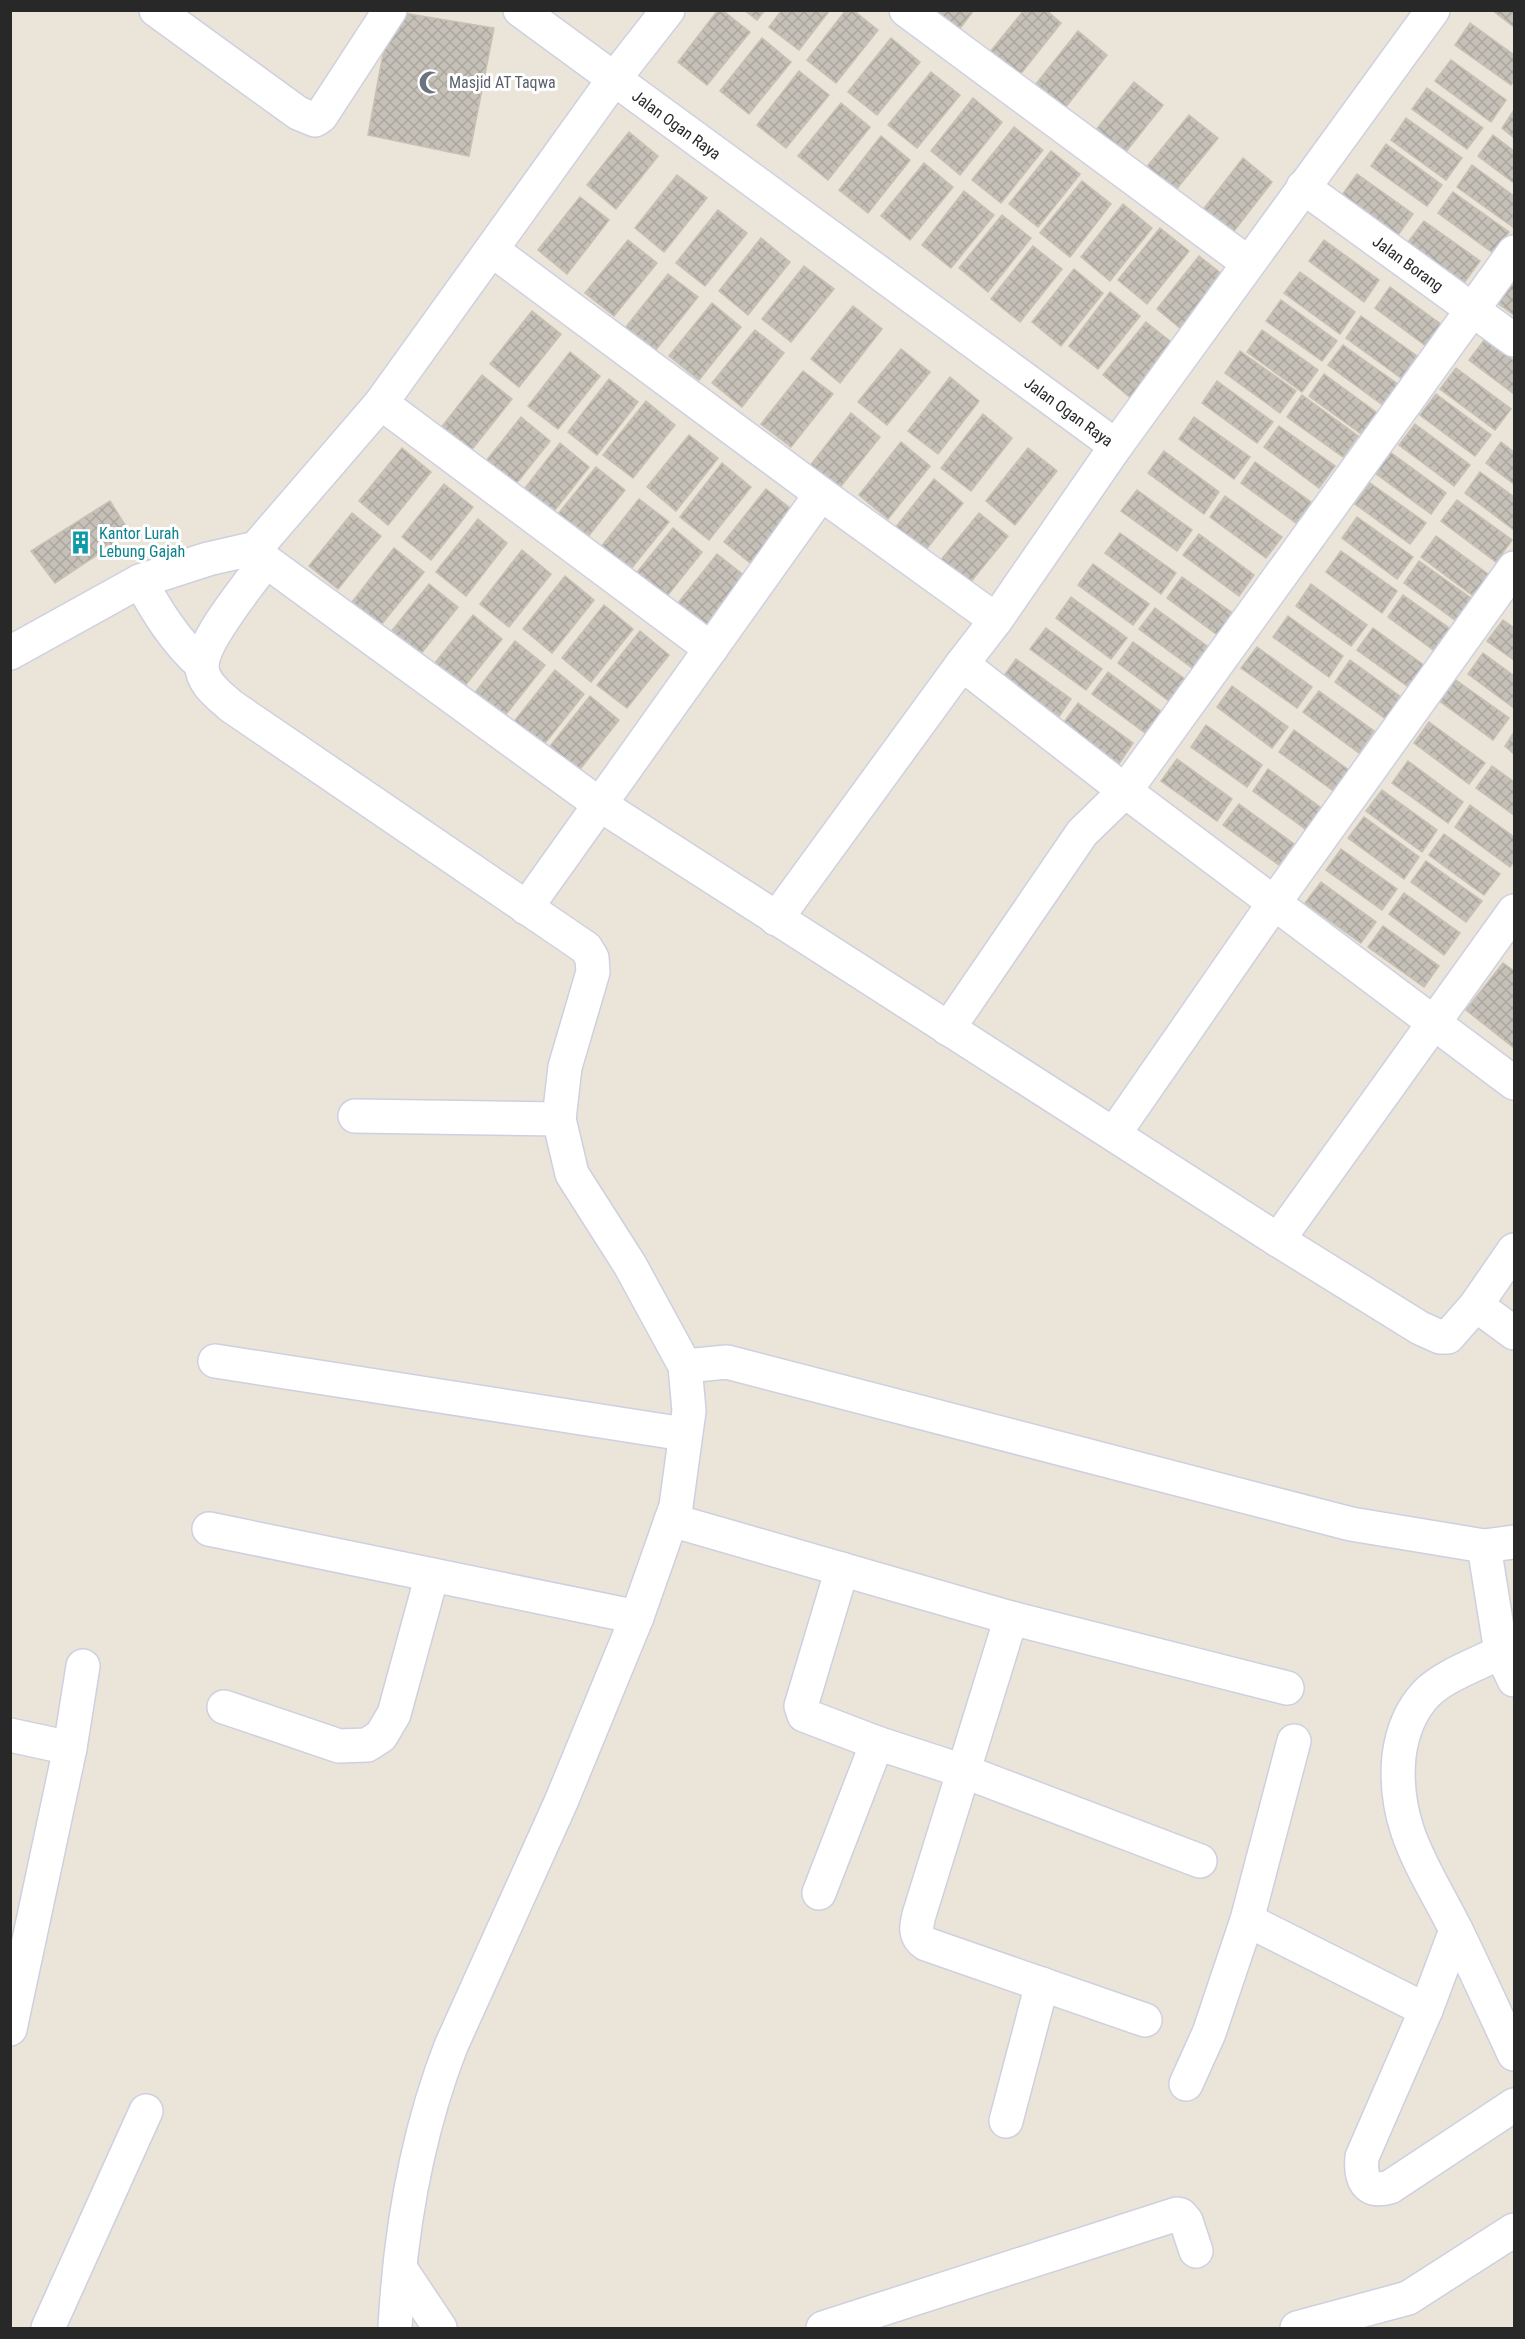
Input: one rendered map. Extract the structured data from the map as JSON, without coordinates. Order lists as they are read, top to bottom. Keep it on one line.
{"streets":{"street":["Jalan Ogan Raya","Jalan Borang"]},"crossings":[["Jalan Ogan Raya","Jalan Borang"]],"places":{"mosque":["Masjid AT Taqwa"],"building":["Kantor Lurah Lebung Gajah"]}}
